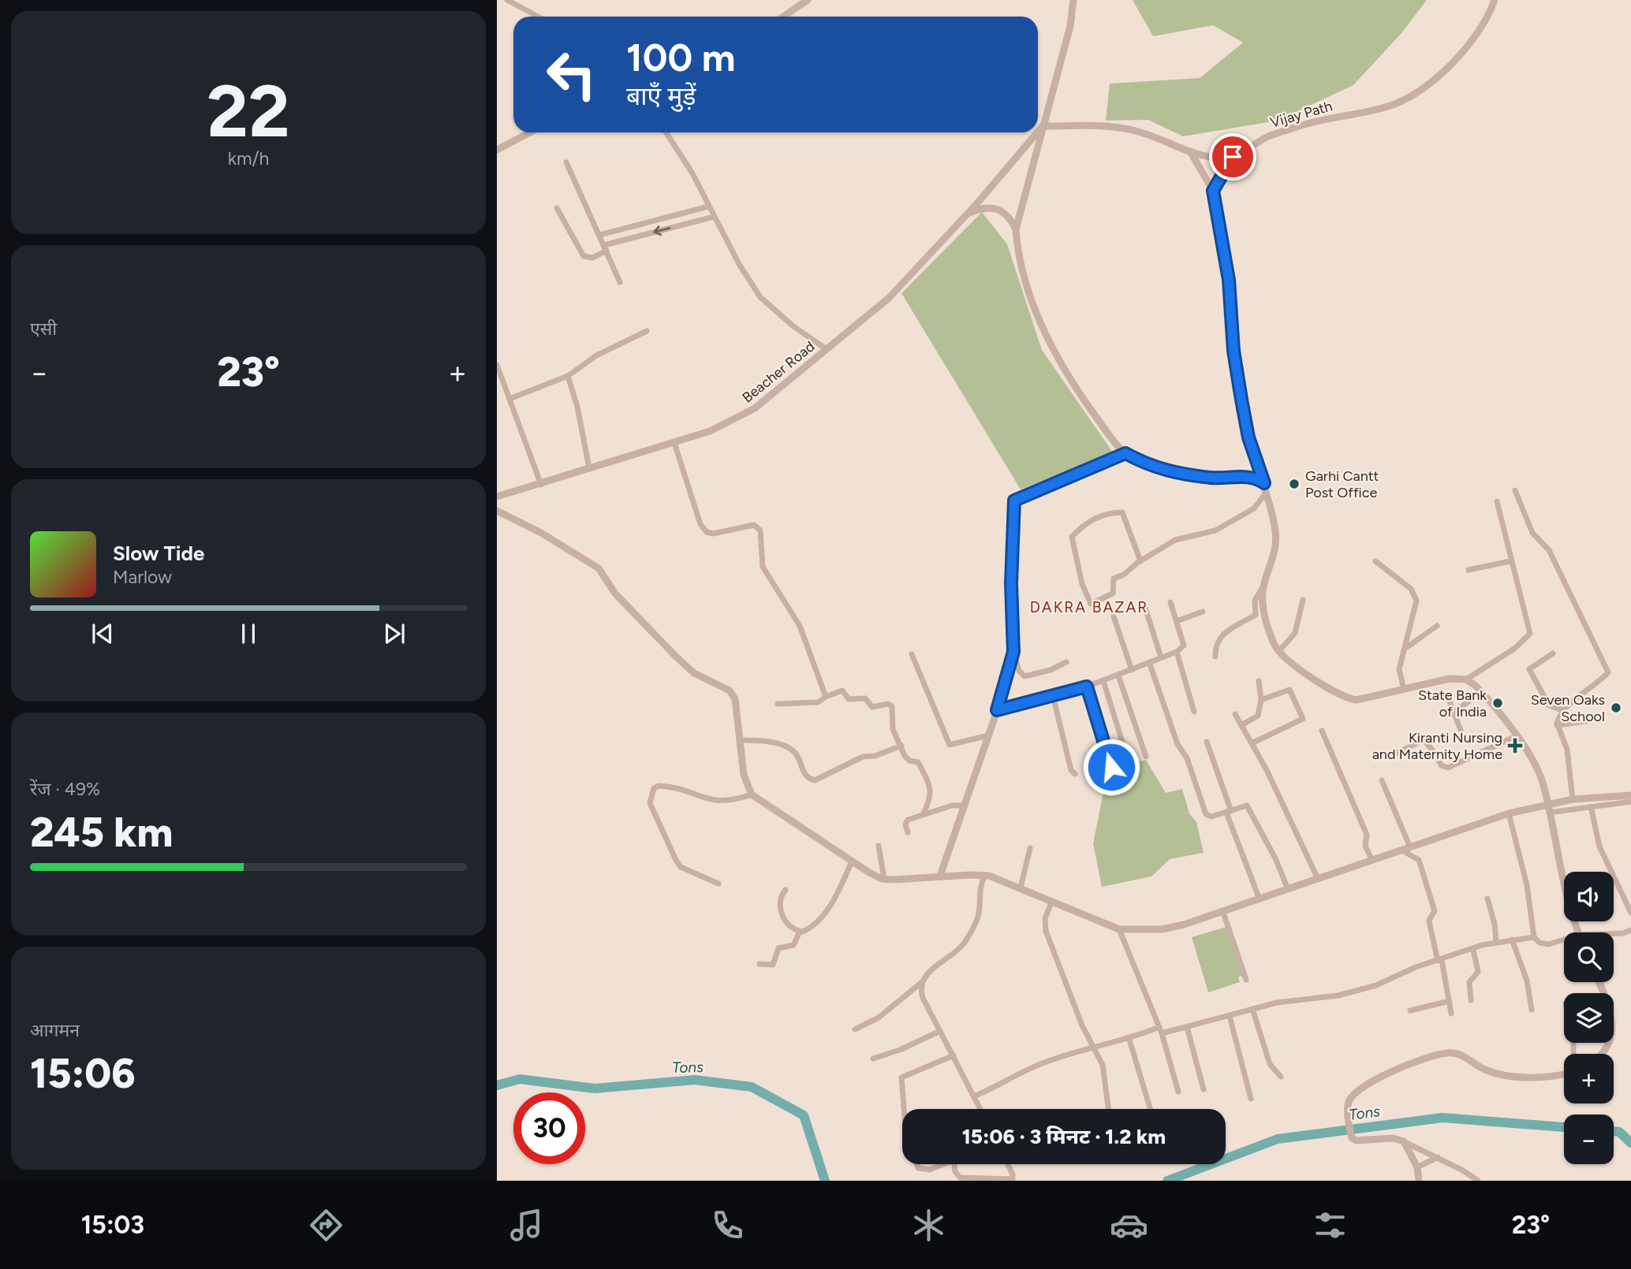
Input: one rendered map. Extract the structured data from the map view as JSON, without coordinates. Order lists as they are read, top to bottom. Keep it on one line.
{"streets":{"street":["Vijay Path","Beacher Road"]},"districts":["DAKRA BAZAR"],"water":["Tons"],"places":{"other":["Garhi Cantt Post Office","State Bank of India","Seven Oaks School"],"health":["Kiranti Nursing and Maternity Home"]},"page":{"tile":[["22","km/h"],"एसी",["रेंज · 49%","245 km"],["आगमन","15:06"]],"turn":["100 m","बाएँ मुड़ें"],"heat":["−","23°","+"],"song":["Slow Tide","Marlow"],"map_buttons":["+","−"],"limit":"30","trip":"15:06 · 3 मिनट · 1.2 km","tabs":["15:03","23°"]}}
